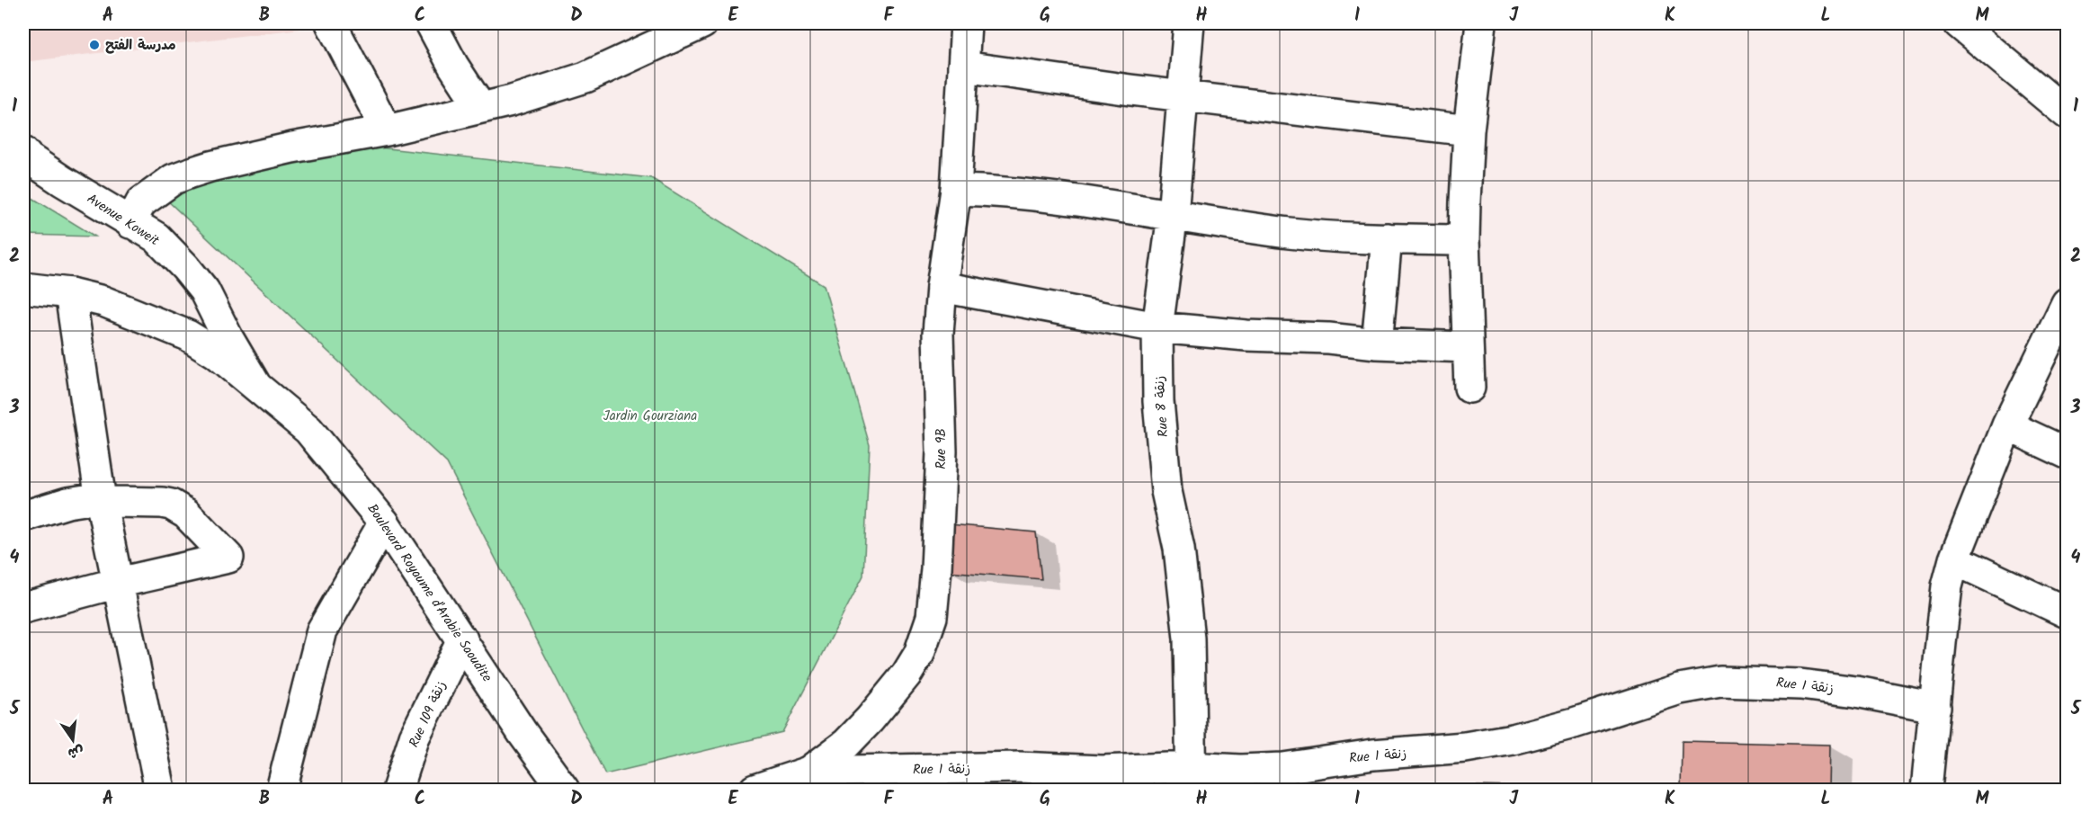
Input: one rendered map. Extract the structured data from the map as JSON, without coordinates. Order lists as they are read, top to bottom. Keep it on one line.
{"streets":{"street":["Avenue Koweit","Rue 8 زنقة","Rue 9B","Boulevard Royaume d'Arabie Saoudite","Rue 1 زنقة","Rue 109 زنقة"]},"crossings":[["Avenue Koweit","Boulevard Royaume d'Arabie Saoudite"],["Rue 8 زنقة","Rue 1 زنقة"],["Rue 9B","Rue 1 زنقة"],["Boulevard Royaume d'Arabie Saoudite","Rue 109 زنقة"]],"parks":["Jardin Gourziana"],"places":["مدرسة الفتح"],"north":"bottom","grid":{"columns":["A","B","C","D","E","F","G","H","I","J","K","L","M"],"rows":["1","2","3","4","5"]}}
